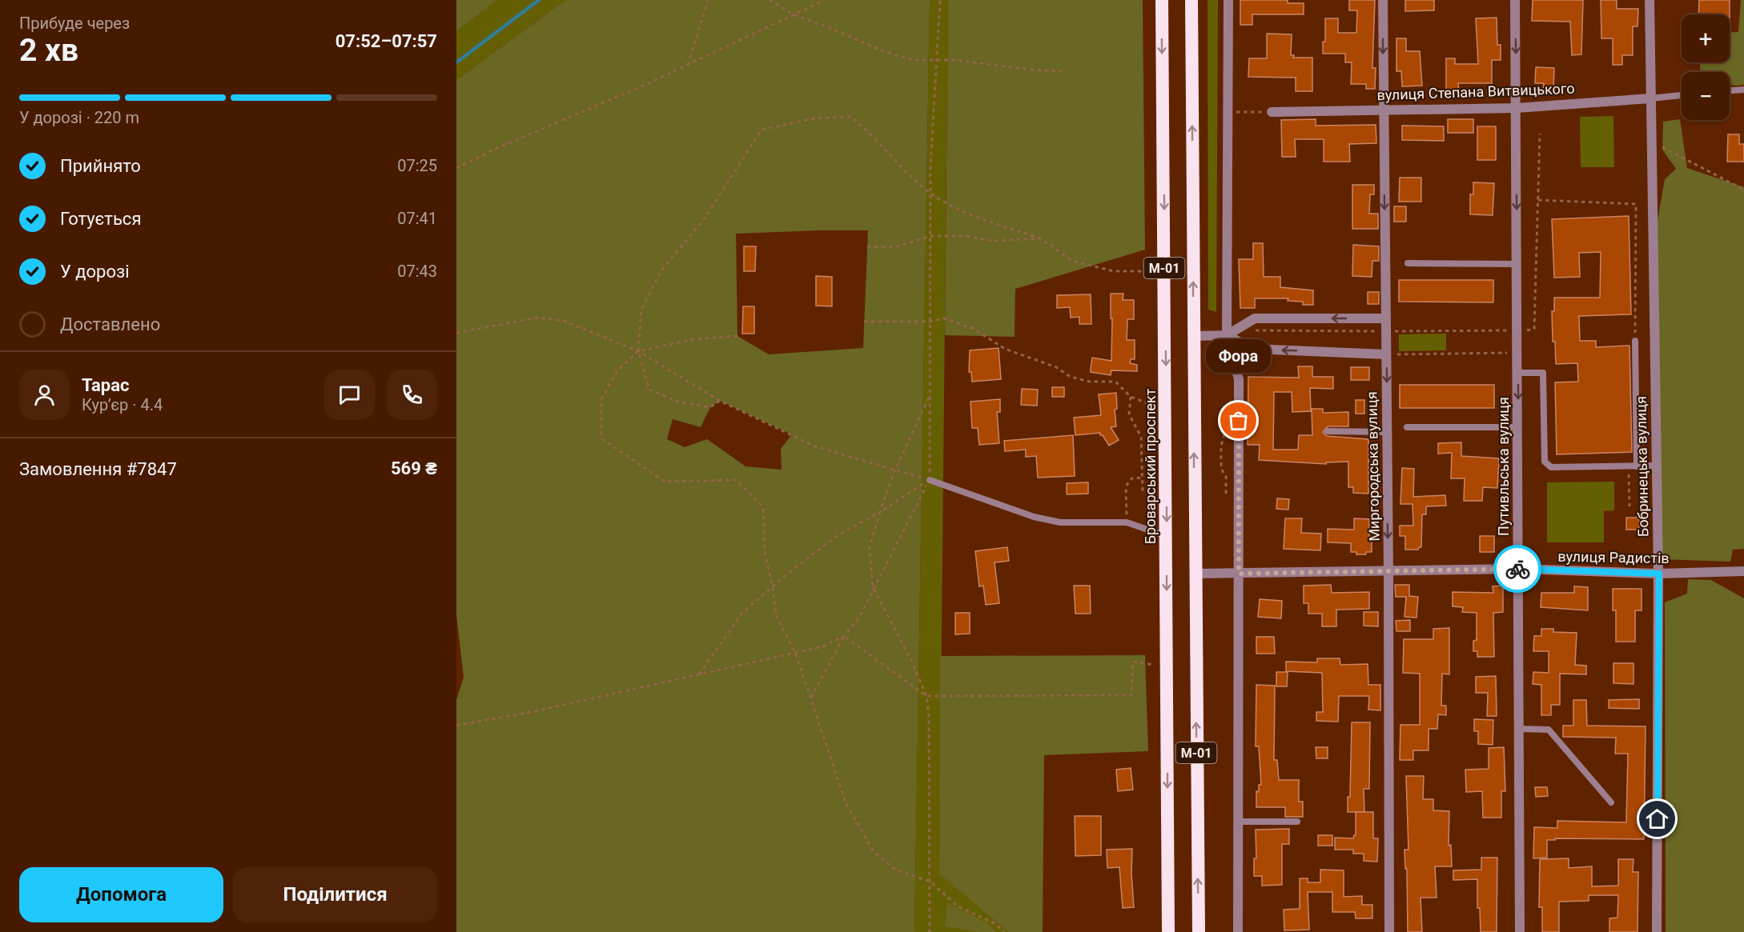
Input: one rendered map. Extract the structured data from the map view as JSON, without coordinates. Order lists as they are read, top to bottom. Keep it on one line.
{"streets":{"highway":["М-01","Броварський проспект"],"street":["вулиця Степана Витвицького","Миргородська вулиця","Путивльська вулиця","Бобринецька вулиця","вулиця Радистів"]},"crossings":[["вулиця Степана Витвицького","Миргородська вулиця"],["вулиця Степана Витвицького","Путивльська вулиця"],["вулиця Степана Витвицького","Бобринецька вулиця"],["М-01","вулиця Радистів"],["Миргородська вулиця","вулиця Радистів"],["Путивльська вулиця","вулиця Радистів"],["Бобринецька вулиця","вулиця Радистів"]],"one_way":["Миргородська вулиця"],"places":["Фора"],"page":{"heading":["2 хв","Прибуде через","07:52–07:57"],"panel":["Тарас","Кур’єр · 4.4","Замовлення #7847","569 ₴"],"map_buttons":["+","−"],"bar":"У дорозі · 220 m","list":[["Прийнято","07:25"],["Готується","07:41"],["У дорозі","07:43"],"Доставлено"],"bubble":"Фора","buttons":["Допомога","Поділитися"]}}
